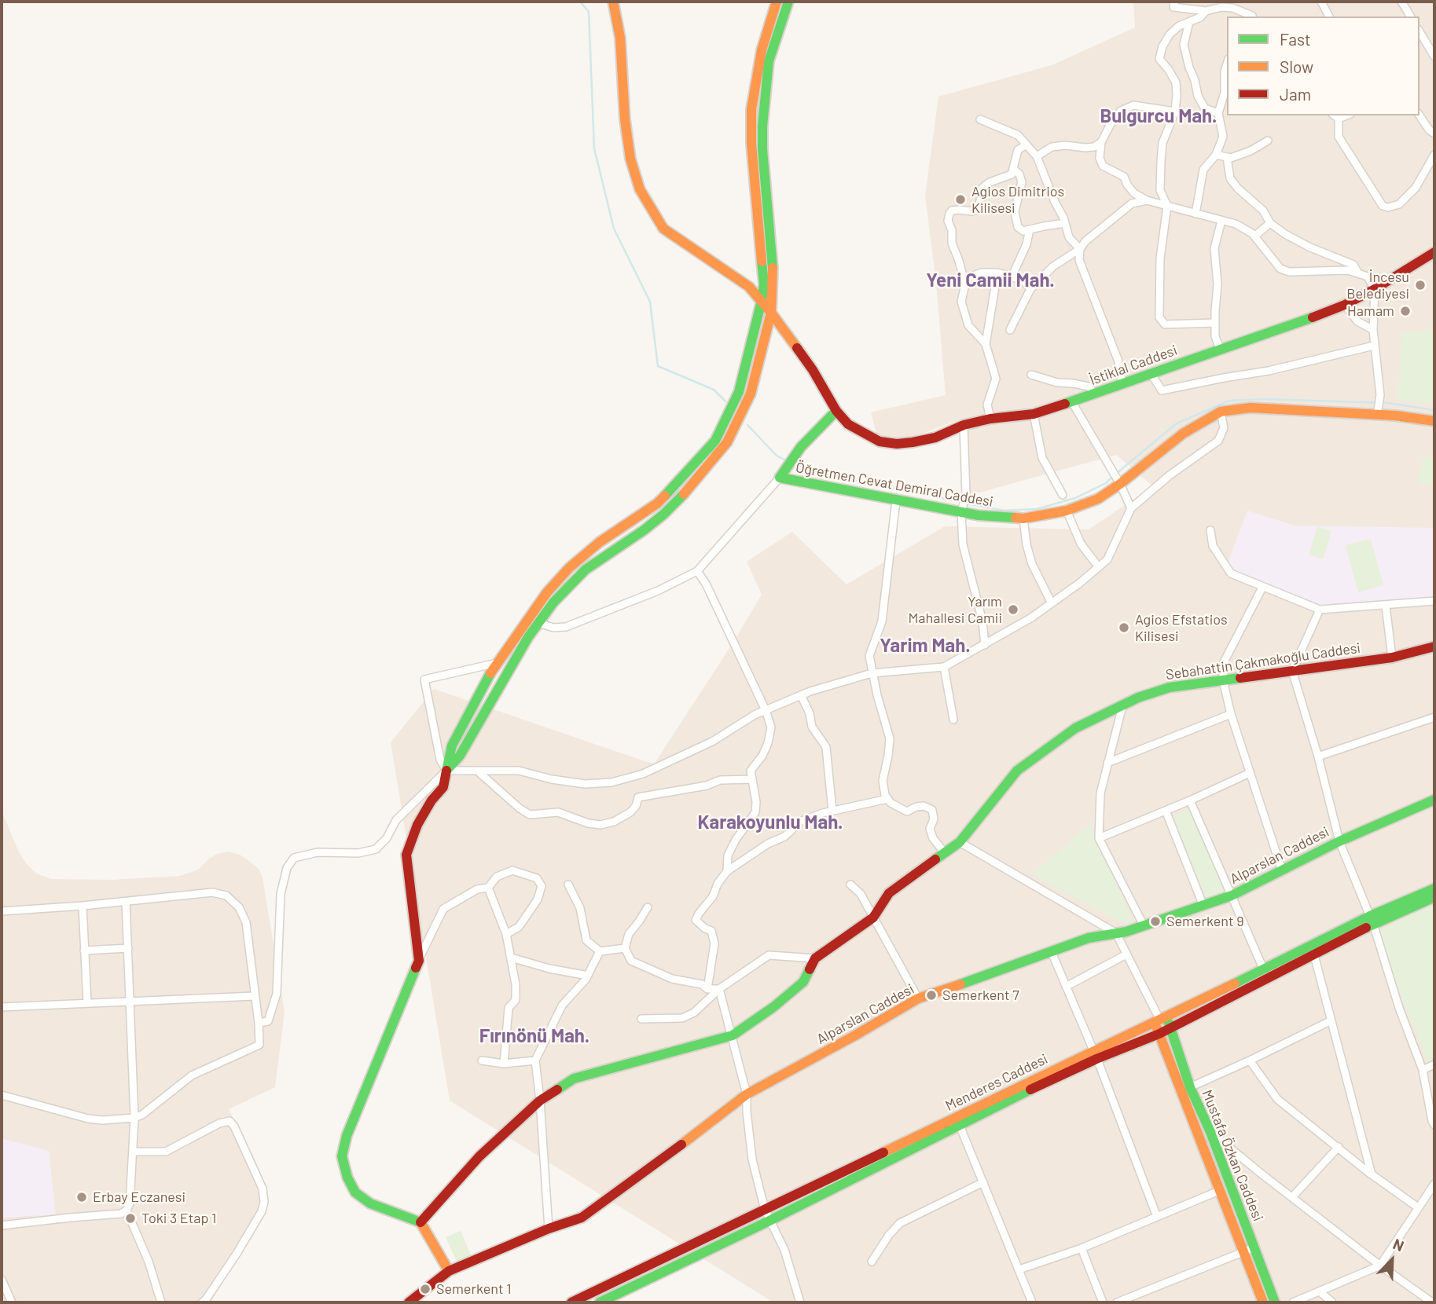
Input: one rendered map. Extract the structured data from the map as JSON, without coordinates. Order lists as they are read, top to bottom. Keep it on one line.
{"streets":{"main road":["İstiklal Caddesi","Öğretmen Cevat Demiral Caddesi","Sebahattin Çakmakoğlu Caddesi","Alparslan Caddesi","Menderes Caddesi","Mustafa Özkan Caddesi"]},"crossings":[["Menderes Caddesi","Mustafa Özkan Caddesi"]],"districts":["Bulgurcu Mah.","Yeni Camii Mah.","Yarim Mah.","Karakoyunlu Mah.","Fırınönü Mah."],"places":["Agios Dimitrios Kilisesi","İncesu Belediyesi","Hamam","Yarım Mahallesi Camii","Agios Efstatios Kilisesi","Semerkent 9","Semerkent 7","Erbay Eczanesi","Toki 3 Etap 1","Semerkent 1"],"legend":["Fast","Slow","Jam"],"north":"top right"}
